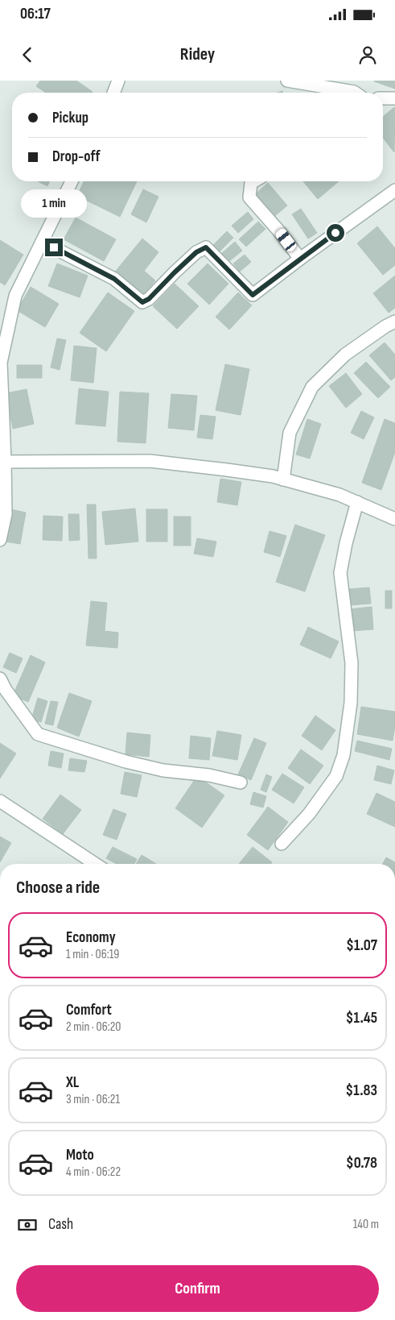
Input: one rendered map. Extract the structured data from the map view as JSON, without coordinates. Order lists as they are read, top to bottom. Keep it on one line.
{"page":{"status":"06:17","header":"Ridey","banner":["Pickup","Drop-off"],"bubble":"1 min","heading":"Choose a ride","list":[{"name":"Economy","note":"1 min · 06:19","value":"$1.07"},{"name":"Comfort","note":"2 min · 06:20","value":"$1.45"},{"name":"XL","note":"3 min · 06:21","value":"$1.83"},{"name":"Moto","note":"4 min · 06:22","value":"$0.78"}],"pay":["Cash","140 m"],"buttons":"Confirm"}}
